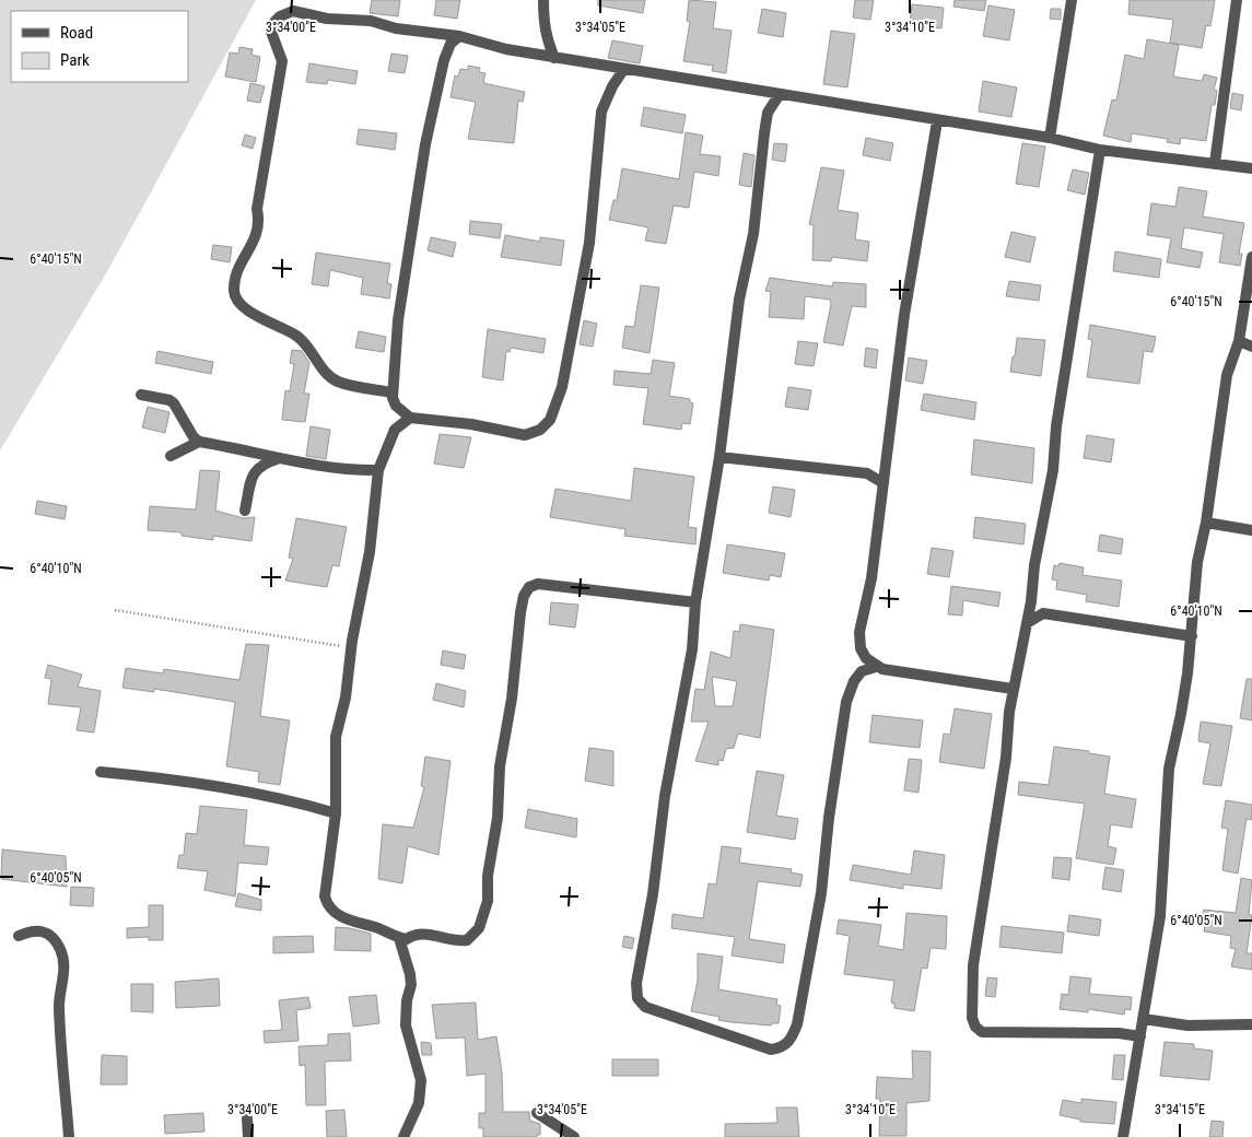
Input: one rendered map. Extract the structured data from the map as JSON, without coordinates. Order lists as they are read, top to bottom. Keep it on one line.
{"legend":["Road","Park"],"coordinates":["3°34'00\"E","3°34'05\"E","3°34'10\"E","6°40'15\"N","6°40'10\"N","6°40'05\"N","3°34'15\"E"]}
